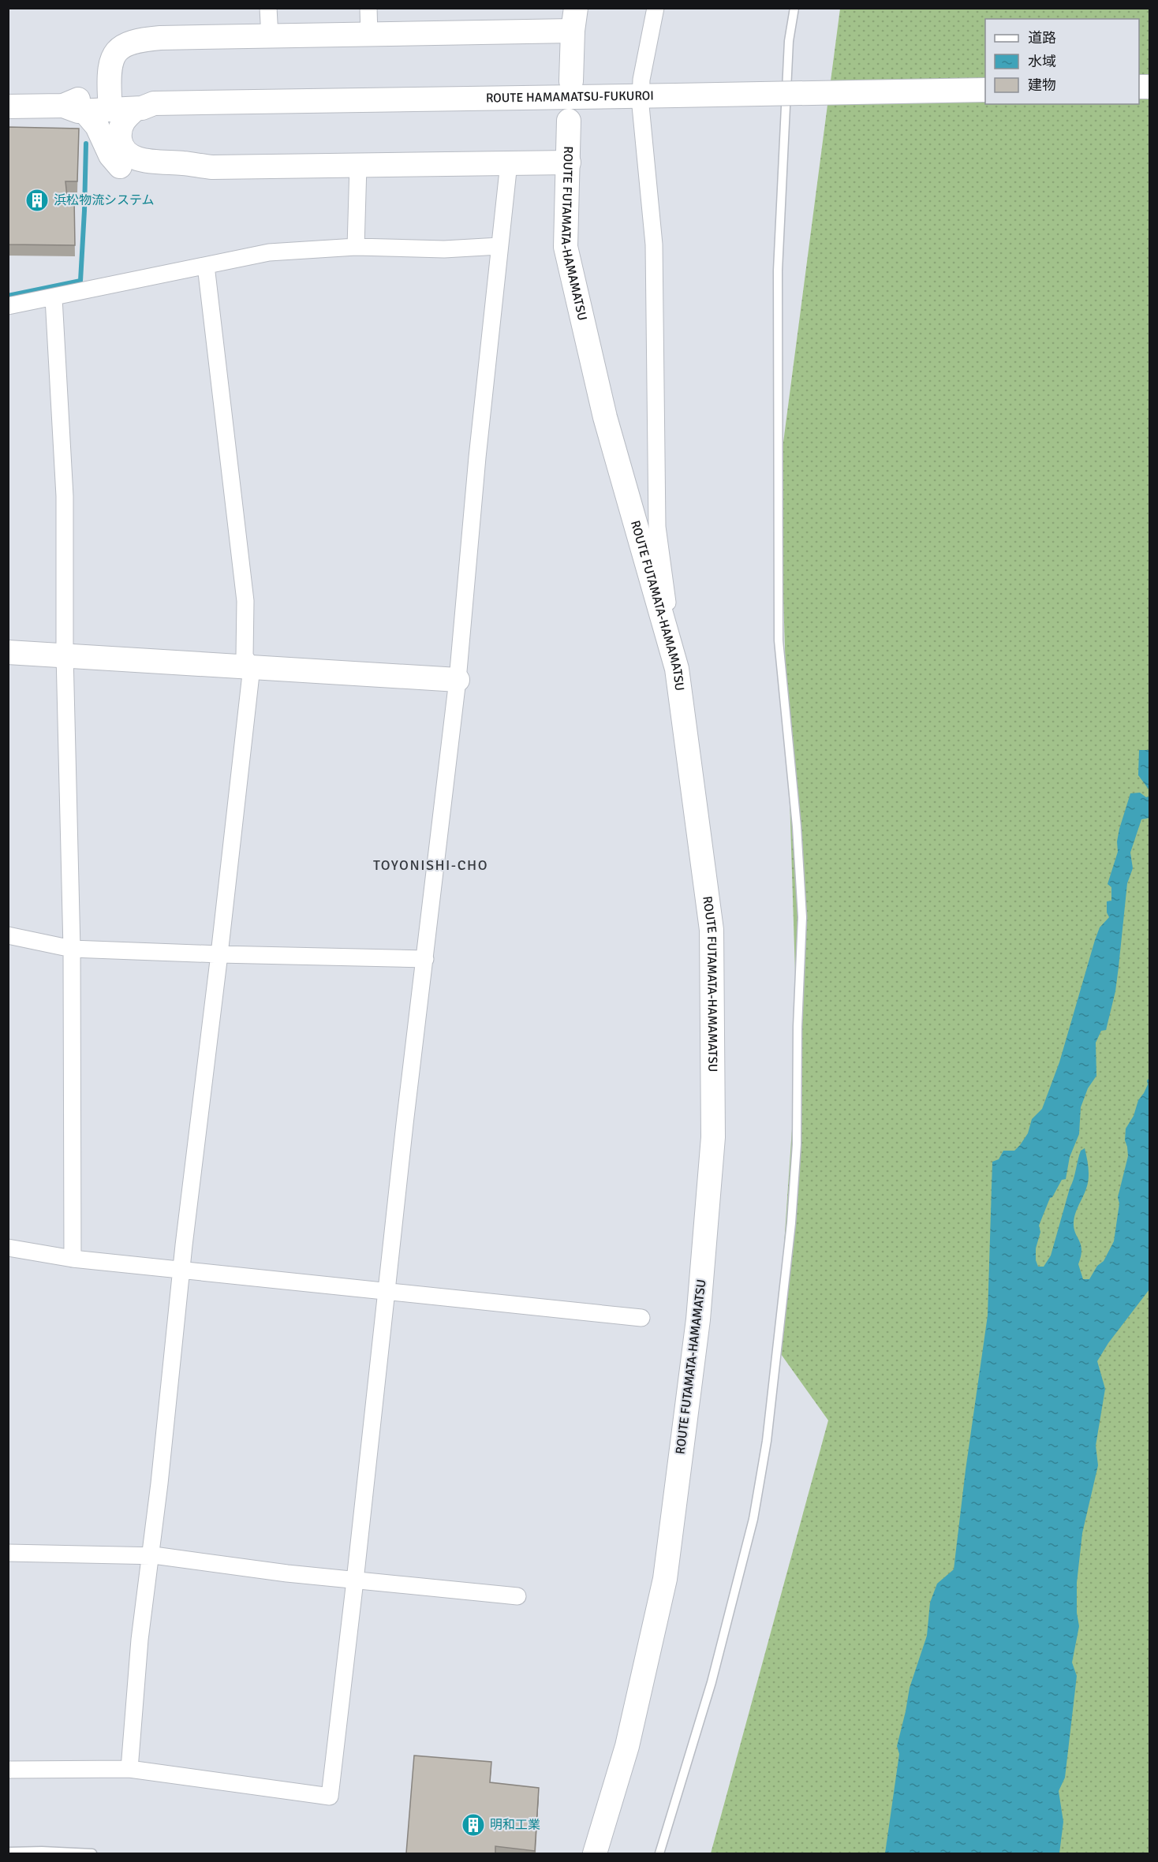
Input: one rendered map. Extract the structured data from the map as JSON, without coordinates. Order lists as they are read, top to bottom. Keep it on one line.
{"streets":{"main road":["ROUTE HAMAMATSU-FUKUROI","ROUTE FUTAMATA-HAMAMATSU"]},"districts":["TOYONISHI-CHO"],"places":{"building":["浜松物流システム","明和工業"]},"legend":["道路","水域","建物"]}
